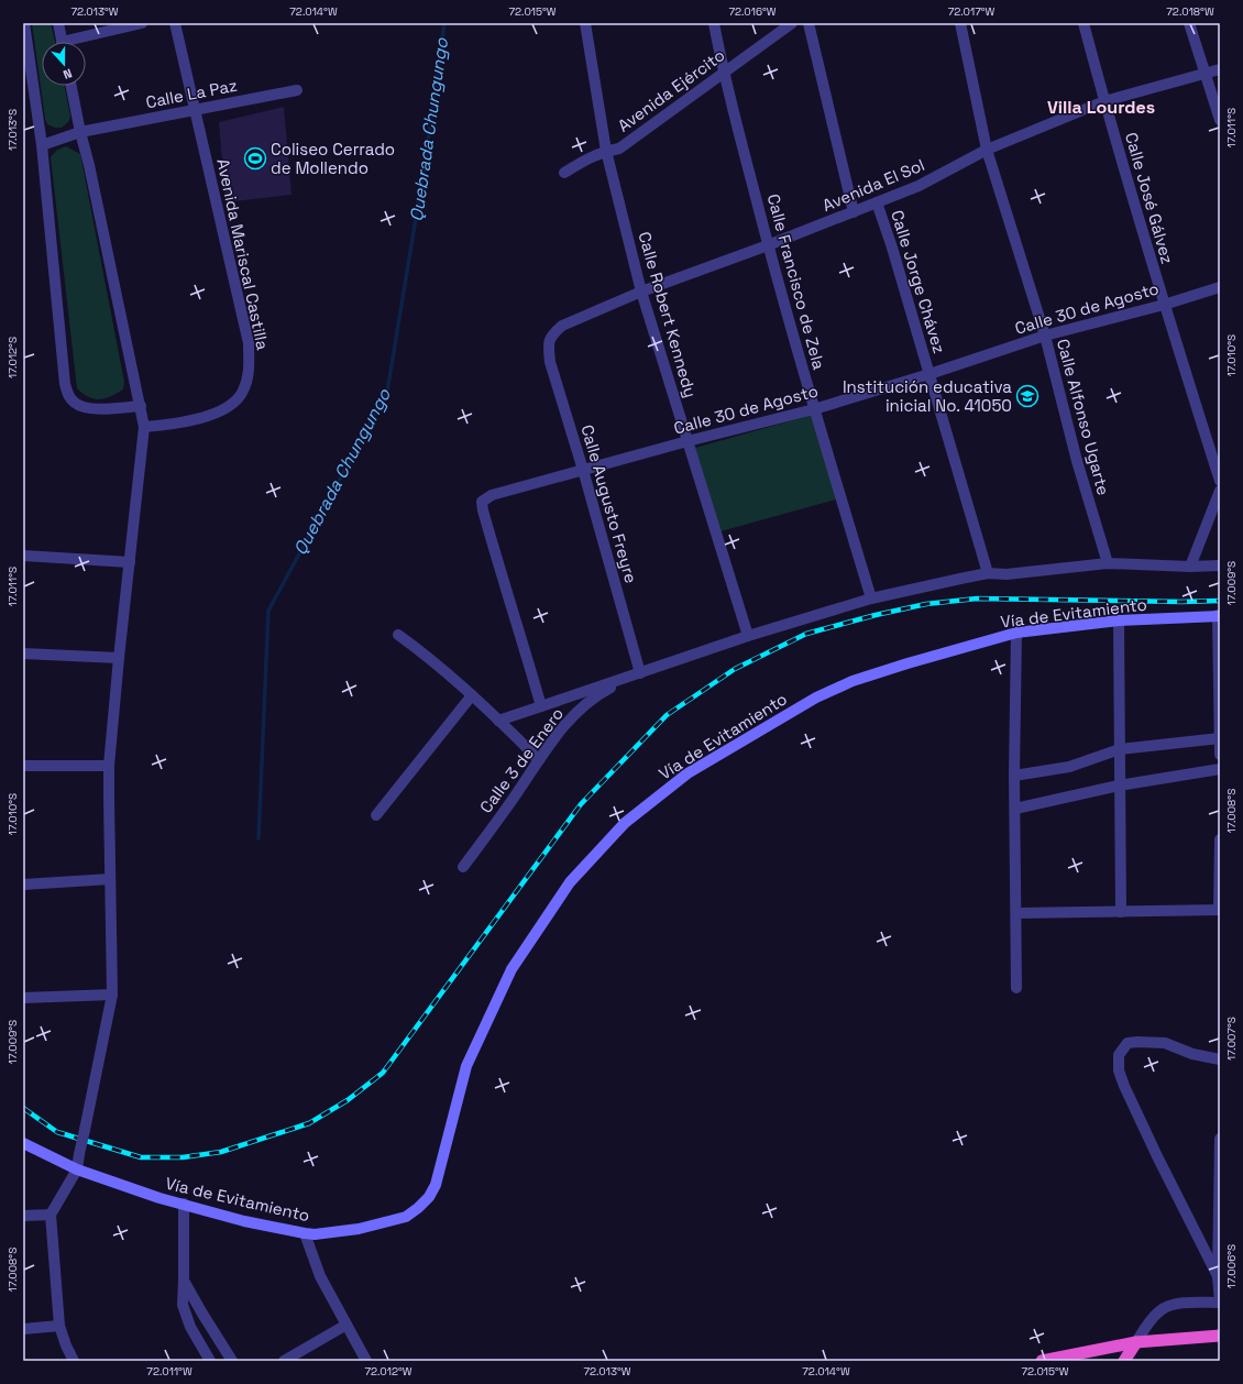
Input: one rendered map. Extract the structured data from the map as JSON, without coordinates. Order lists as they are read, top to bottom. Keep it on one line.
{"streets":{"main road":["Vía de Evitamiento"],"street":["Avenida Ejército","Calle La Paz","Avenida El Sol","Calle José Gálvez","Avenida Mariscal Castilla","Calle Francisco de Zela","Calle Jorge Chávez","Calle 30 de Agosto","Calle Robert Kennedy","Calle Alfonso Ugarte","Calle Augusto Freyre","Calle 3 de Enero"]},"crossings":[["Avenida Ejército","Calle Francisco de Zela"],["Avenida Ejército","Calle Robert Kennedy"],["Calle La Paz","Avenida Mariscal Castilla"],["Avenida El Sol","Calle José Gálvez"],["Avenida El Sol","Calle Francisco de Zela"],["Avenida El Sol","Calle Jorge Chávez"],["Avenida El Sol","Calle Robert Kennedy"],["Avenida El Sol","Calle Alfonso Ugarte"],["Avenida El Sol","Calle Augusto Freyre"],["Calle José Gálvez","Calle 30 de Agosto"],["Calle Francisco de Zela","Calle 30 de Agosto"],["Calle Jorge Chávez","Calle 30 de Agosto"],["Calle 30 de Agosto","Calle Robert Kennedy"],["Calle 30 de Agosto","Calle Alfonso Ugarte"],["Calle 30 de Agosto","Calle Augusto Freyre"],["Calle Augusto Freyre","Calle 3 de Enero"]],"districts":["Villa Lourdes"],"water":["Quebrada Chungungo"],"places":{"sports":["Coliseo Cerrado de Mollendo"],"school or university":["Institución educativa inicial No. 41050"]},"north":"bottom","coordinates":["72.013°W","72.014°W","72.015°W","72.016°W","72.017°W","72.018°W","17.011°S","17.013°S","17.010°S","17.012°S","17.009°S","17.008°S","17.007°S","17.006°S","72.011°W","72.012°W"]}
